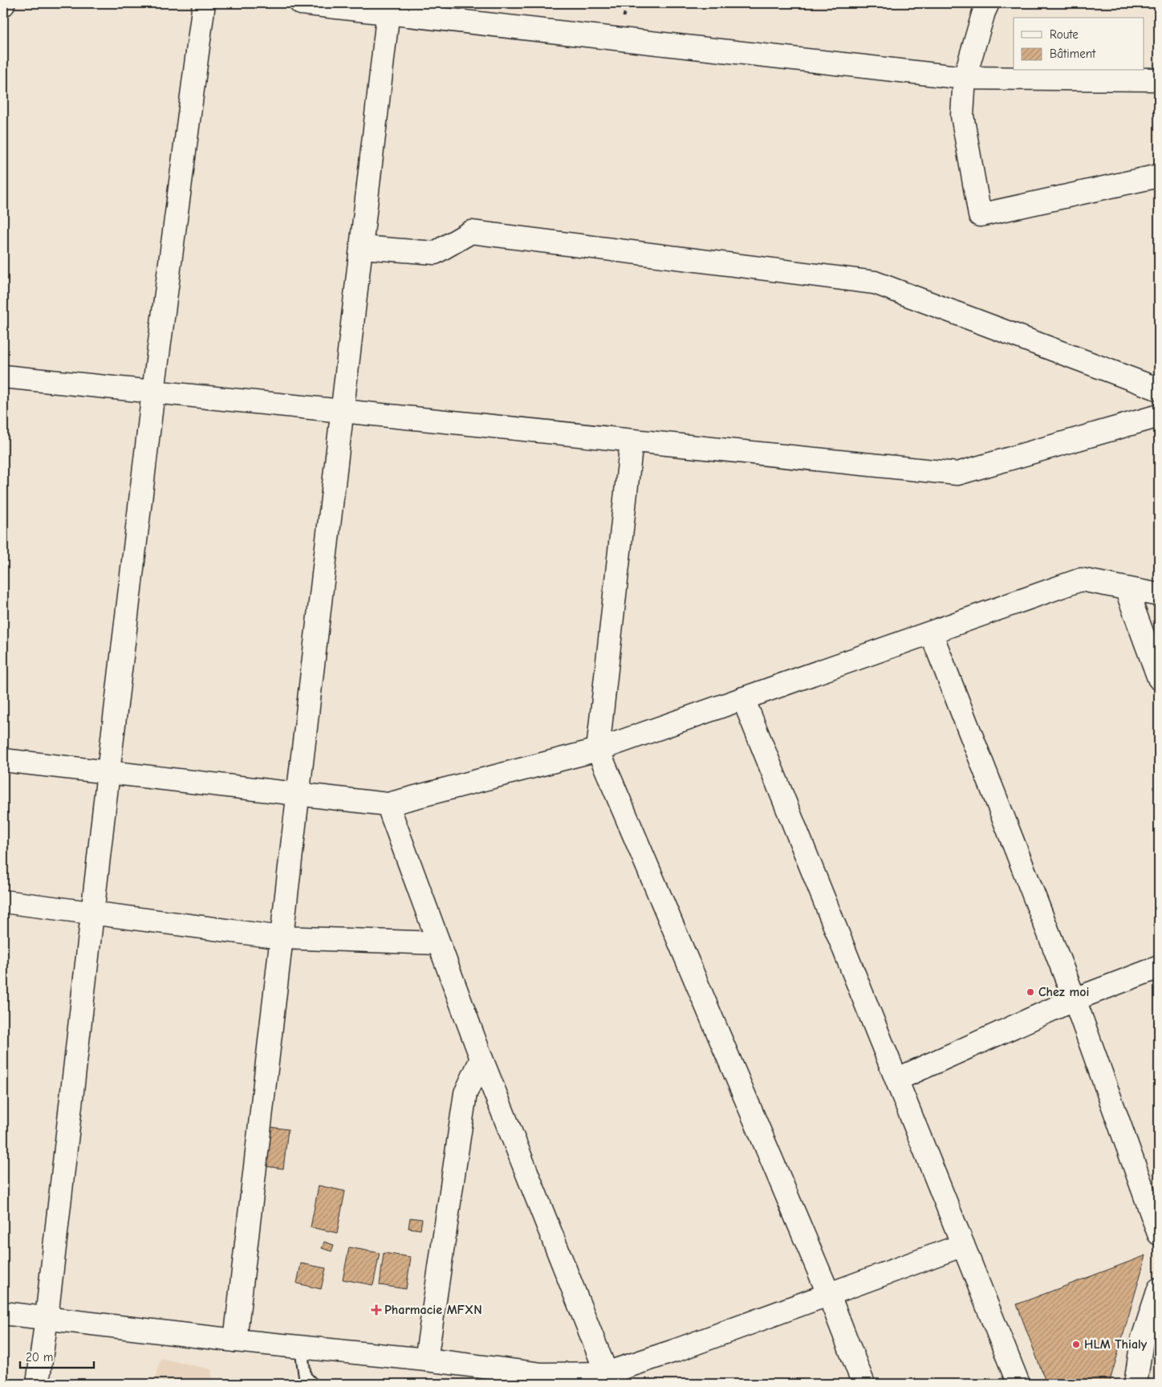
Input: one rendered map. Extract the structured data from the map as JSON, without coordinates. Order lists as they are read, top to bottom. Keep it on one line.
{"places":{"other":["Chez moi","HLM Thialy"],"health":["Pharmacie MFXN"]},"legend":["Route","Bâtiment"],"scale_bar":"20 m"}
